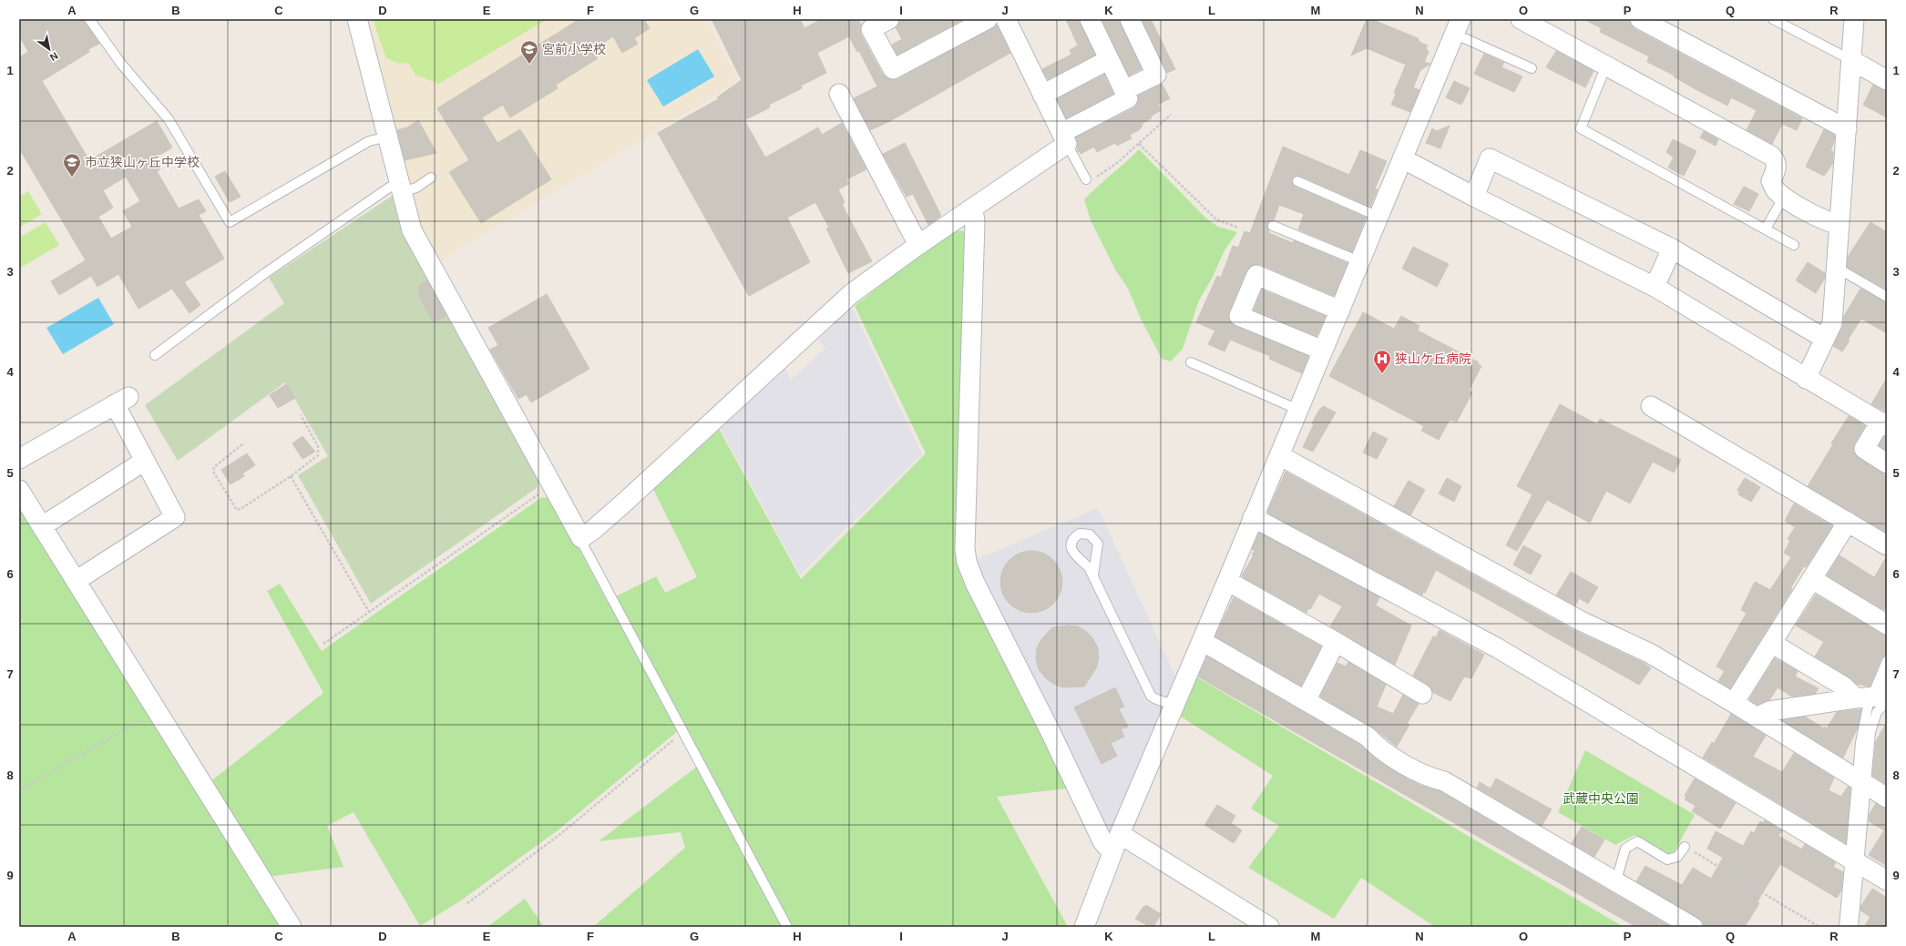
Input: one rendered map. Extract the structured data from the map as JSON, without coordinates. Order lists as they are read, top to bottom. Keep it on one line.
{"parks":["武蔵中央公園"],"places":{"school or university":["宮前小学校","市立狭山ヶ丘中学校"],"hospital":["狭山ケ丘病院"]},"north":"bottom right","grid":{"columns":["A","B","C","D","E","F","G","H","I","J","K","L","M","N","O","P","Q","R"],"rows":["1","2","3","4","5","6","7","8","9"]}}
